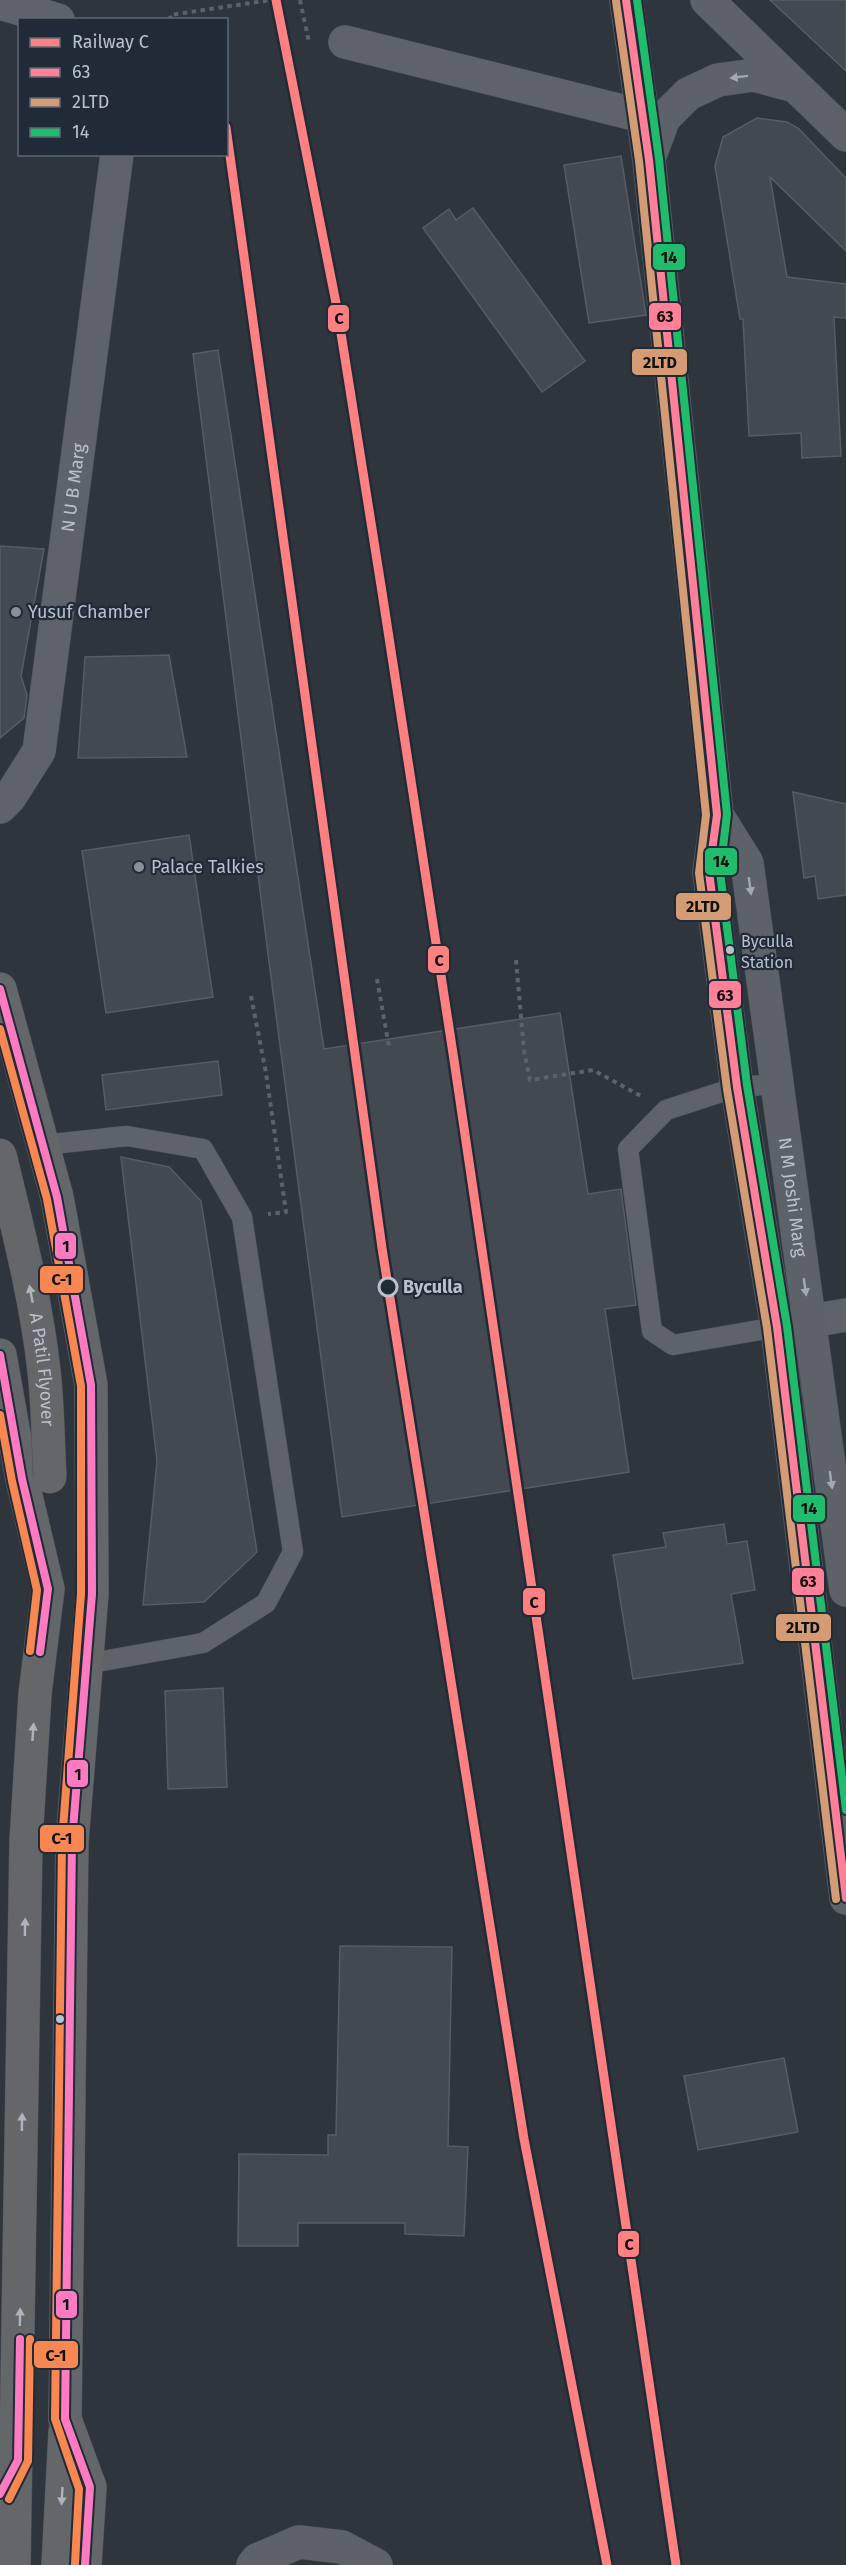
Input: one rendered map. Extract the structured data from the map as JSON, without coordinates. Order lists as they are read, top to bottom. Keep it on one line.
{"streets":{"highway":["A Patil Flyover"],"main road":["N M Joshi Marg"],"street":["N U B Marg"]},"places":["Yusuf Chamber","Palace Talkies","Byculla Station","Byculla"],"lines":["rail line C","transit line 63","transit line 14","transit line 2LTD","transit line 1","transit line C-1"],"legend":["Railway C","63","2LTD","14"]}
